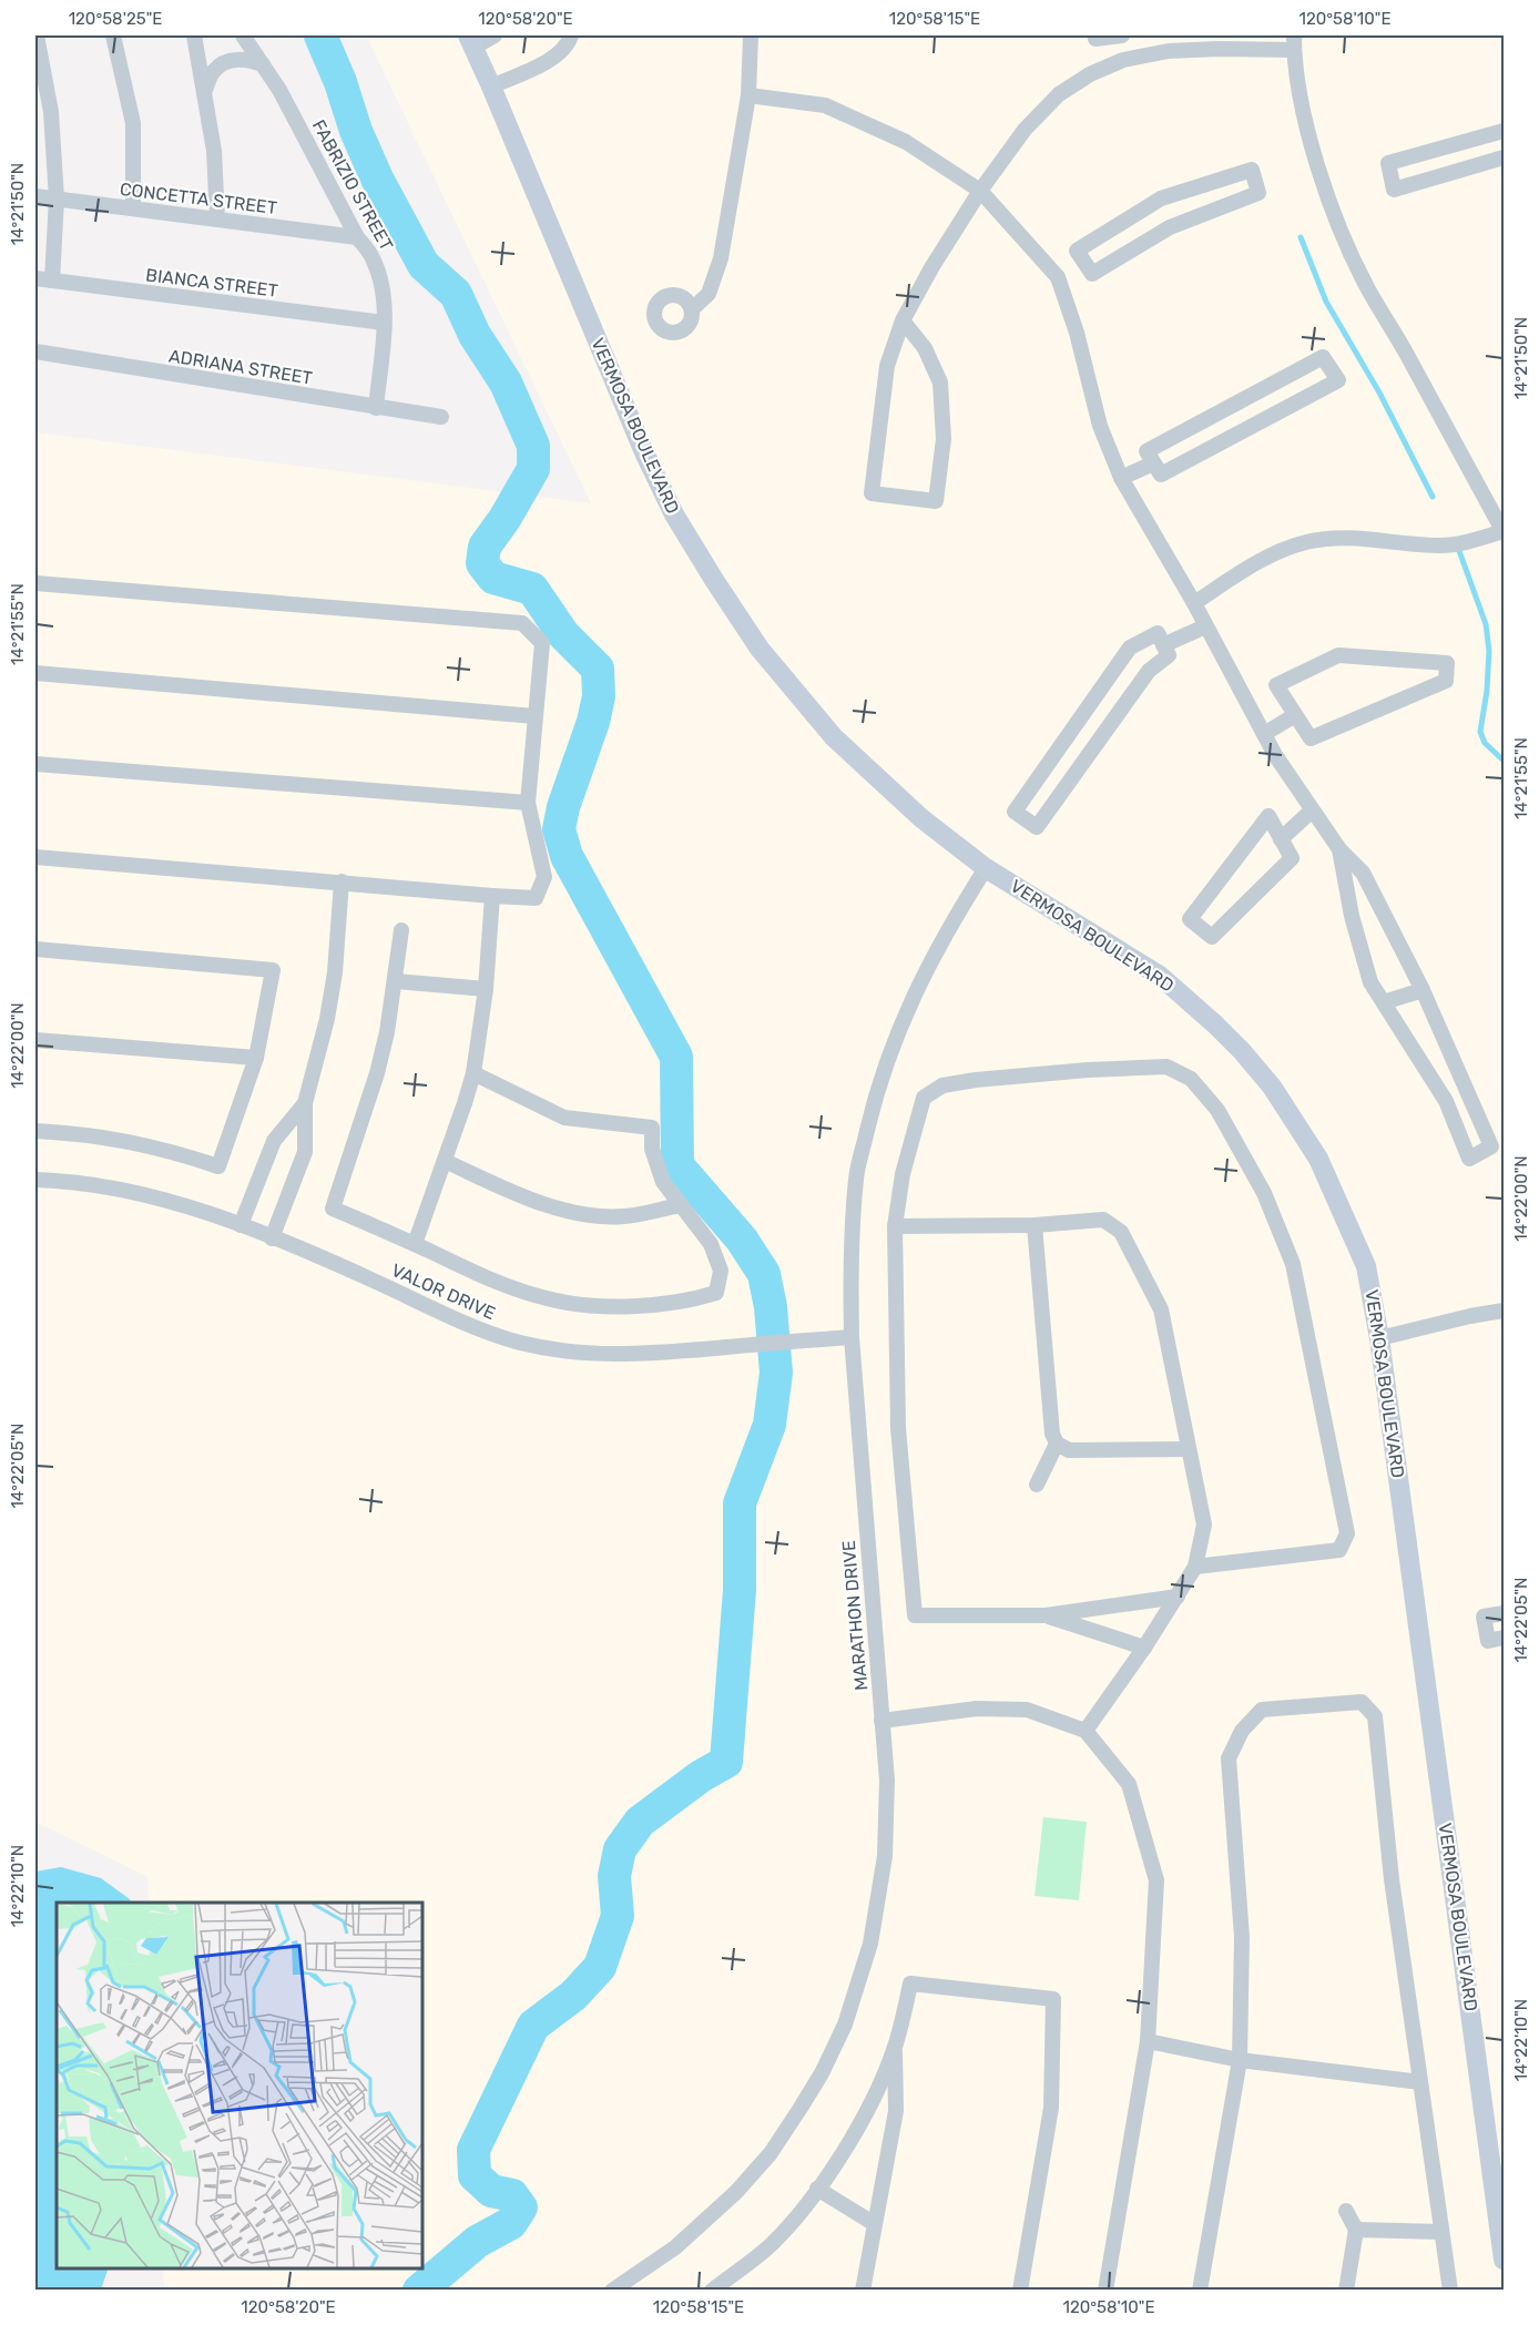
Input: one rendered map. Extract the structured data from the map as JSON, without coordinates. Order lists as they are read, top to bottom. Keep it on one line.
{"streets":{"main road":["VERMOSA BOULEVARD"],"street":["FABRIZIO STREET","CONCETTA STREET","BIANCA STREET","ADRIANA STREET","VALOR DRIVE","MARATHON DRIVE"]},"crossings":[["FABRIZIO STREET","CONCETTA STREET"],["FABRIZIO STREET","BIANCA STREET"],["FABRIZIO STREET","ADRIANA STREET"],["VERMOSA BOULEVARD","MARATHON DRIVE"],["VALOR DRIVE","MARATHON DRIVE"]],"coordinates":["120°58'25\"E","120°58'20\"E","120°58'15\"E","120°58'10\"E","14°21'50\"N","14°21'55\"N","14°22'00\"N","14°22'05\"N","14°22'10\"N"]}
